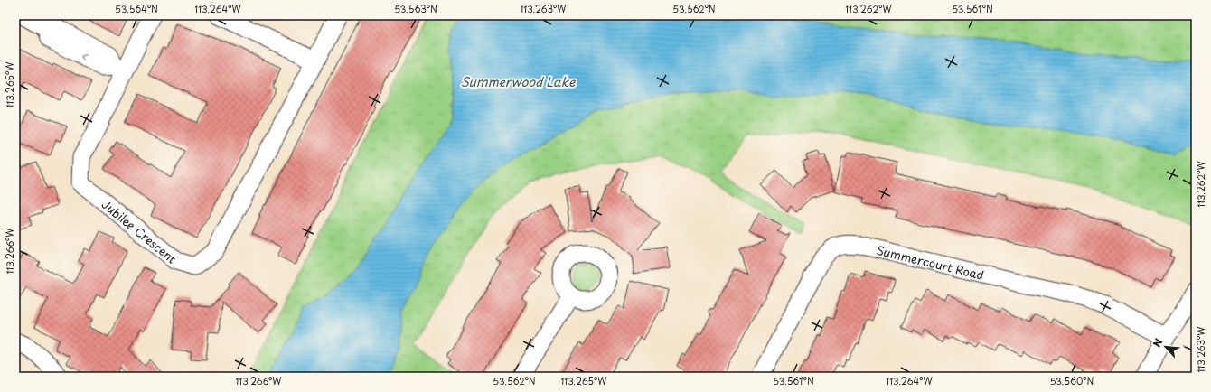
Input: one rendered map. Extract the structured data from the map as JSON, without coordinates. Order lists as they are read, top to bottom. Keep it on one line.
{"streets":{"street":["Jubilee Crescent","Summercourt Road"]},"water":["Summerwood Lake"],"north":"top left","coordinates":["53.564°N","113.264°W","53.563°N","113.263°W","53.562°N","113.262°W","53.561°N","113.265°W","113.266°W","53.560°N"]}
